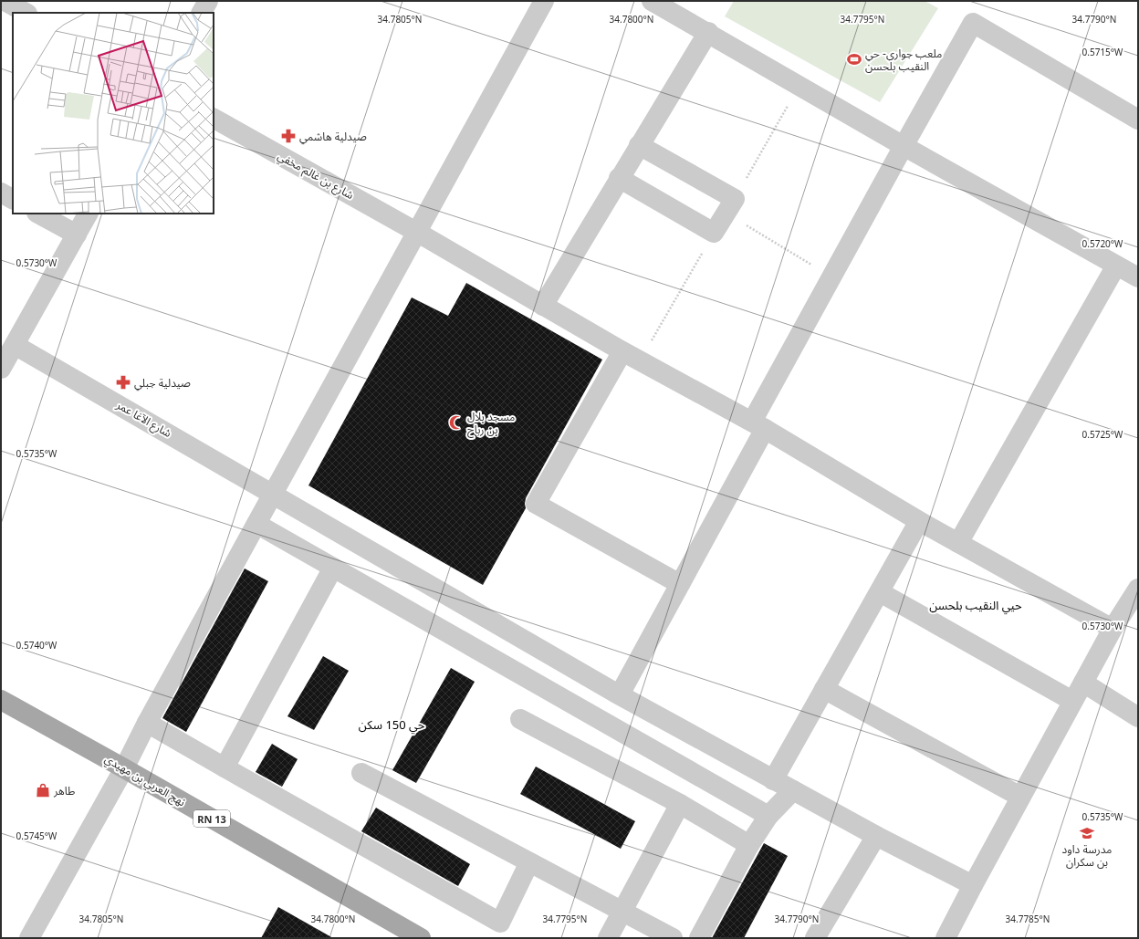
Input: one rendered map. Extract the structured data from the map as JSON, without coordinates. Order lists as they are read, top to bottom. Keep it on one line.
{"streets":{"main road":["نهج العربي بن مهيدي","RN 13"],"street":["شارع بن غالم مخفي","شارع الآغا عمر"]},"districts":["حيي النقيب بلحسن","حي 150 سكن"],"places":{"sports":["ملعب جواري- حي النقيب بلحسن"],"pharmacy":["صيدلية هاشمي","صيدلية جبلي"],"mosque":["مسجد بلال بن رباح"],"shop":["طاهر"],"school or university":["مدرسة داود بن سكران"]},"coordinates":["34.7805°N","34.7800°N","34.7795°N","34.7790°N","0.5715°W","0.5720°W","0.5730°W","0.5725°W","0.5735°W","0.5740°W","0.5745°W","34.7785°N"]}
